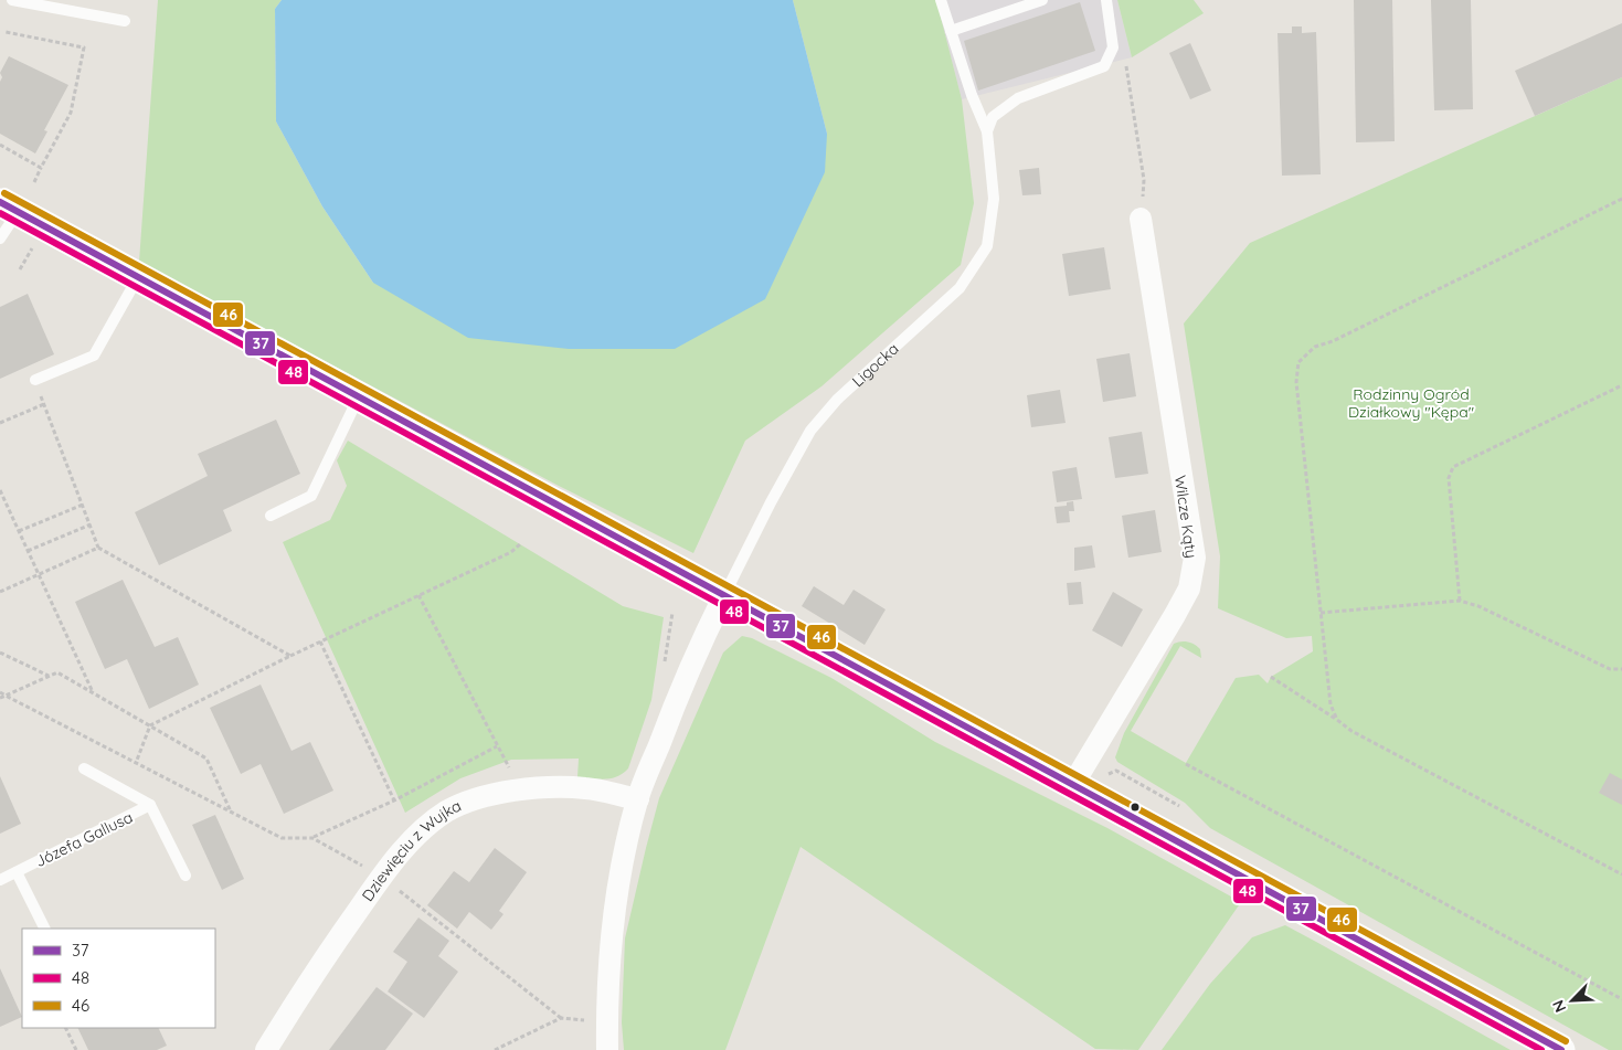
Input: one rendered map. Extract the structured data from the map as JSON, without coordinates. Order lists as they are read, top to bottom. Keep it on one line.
{"streets":{"street":["Wilcze Kąty","Dziewięciu z Wujka"],"lane":["Ligocka","Józefa Gallusa"]},"parks":["Rodzinny Ogród Działkowy \"Kępa\""],"lines":["transit line 46","transit line 37","transit line 48"],"legend":["37","48","46"],"north":"bottom left"}
